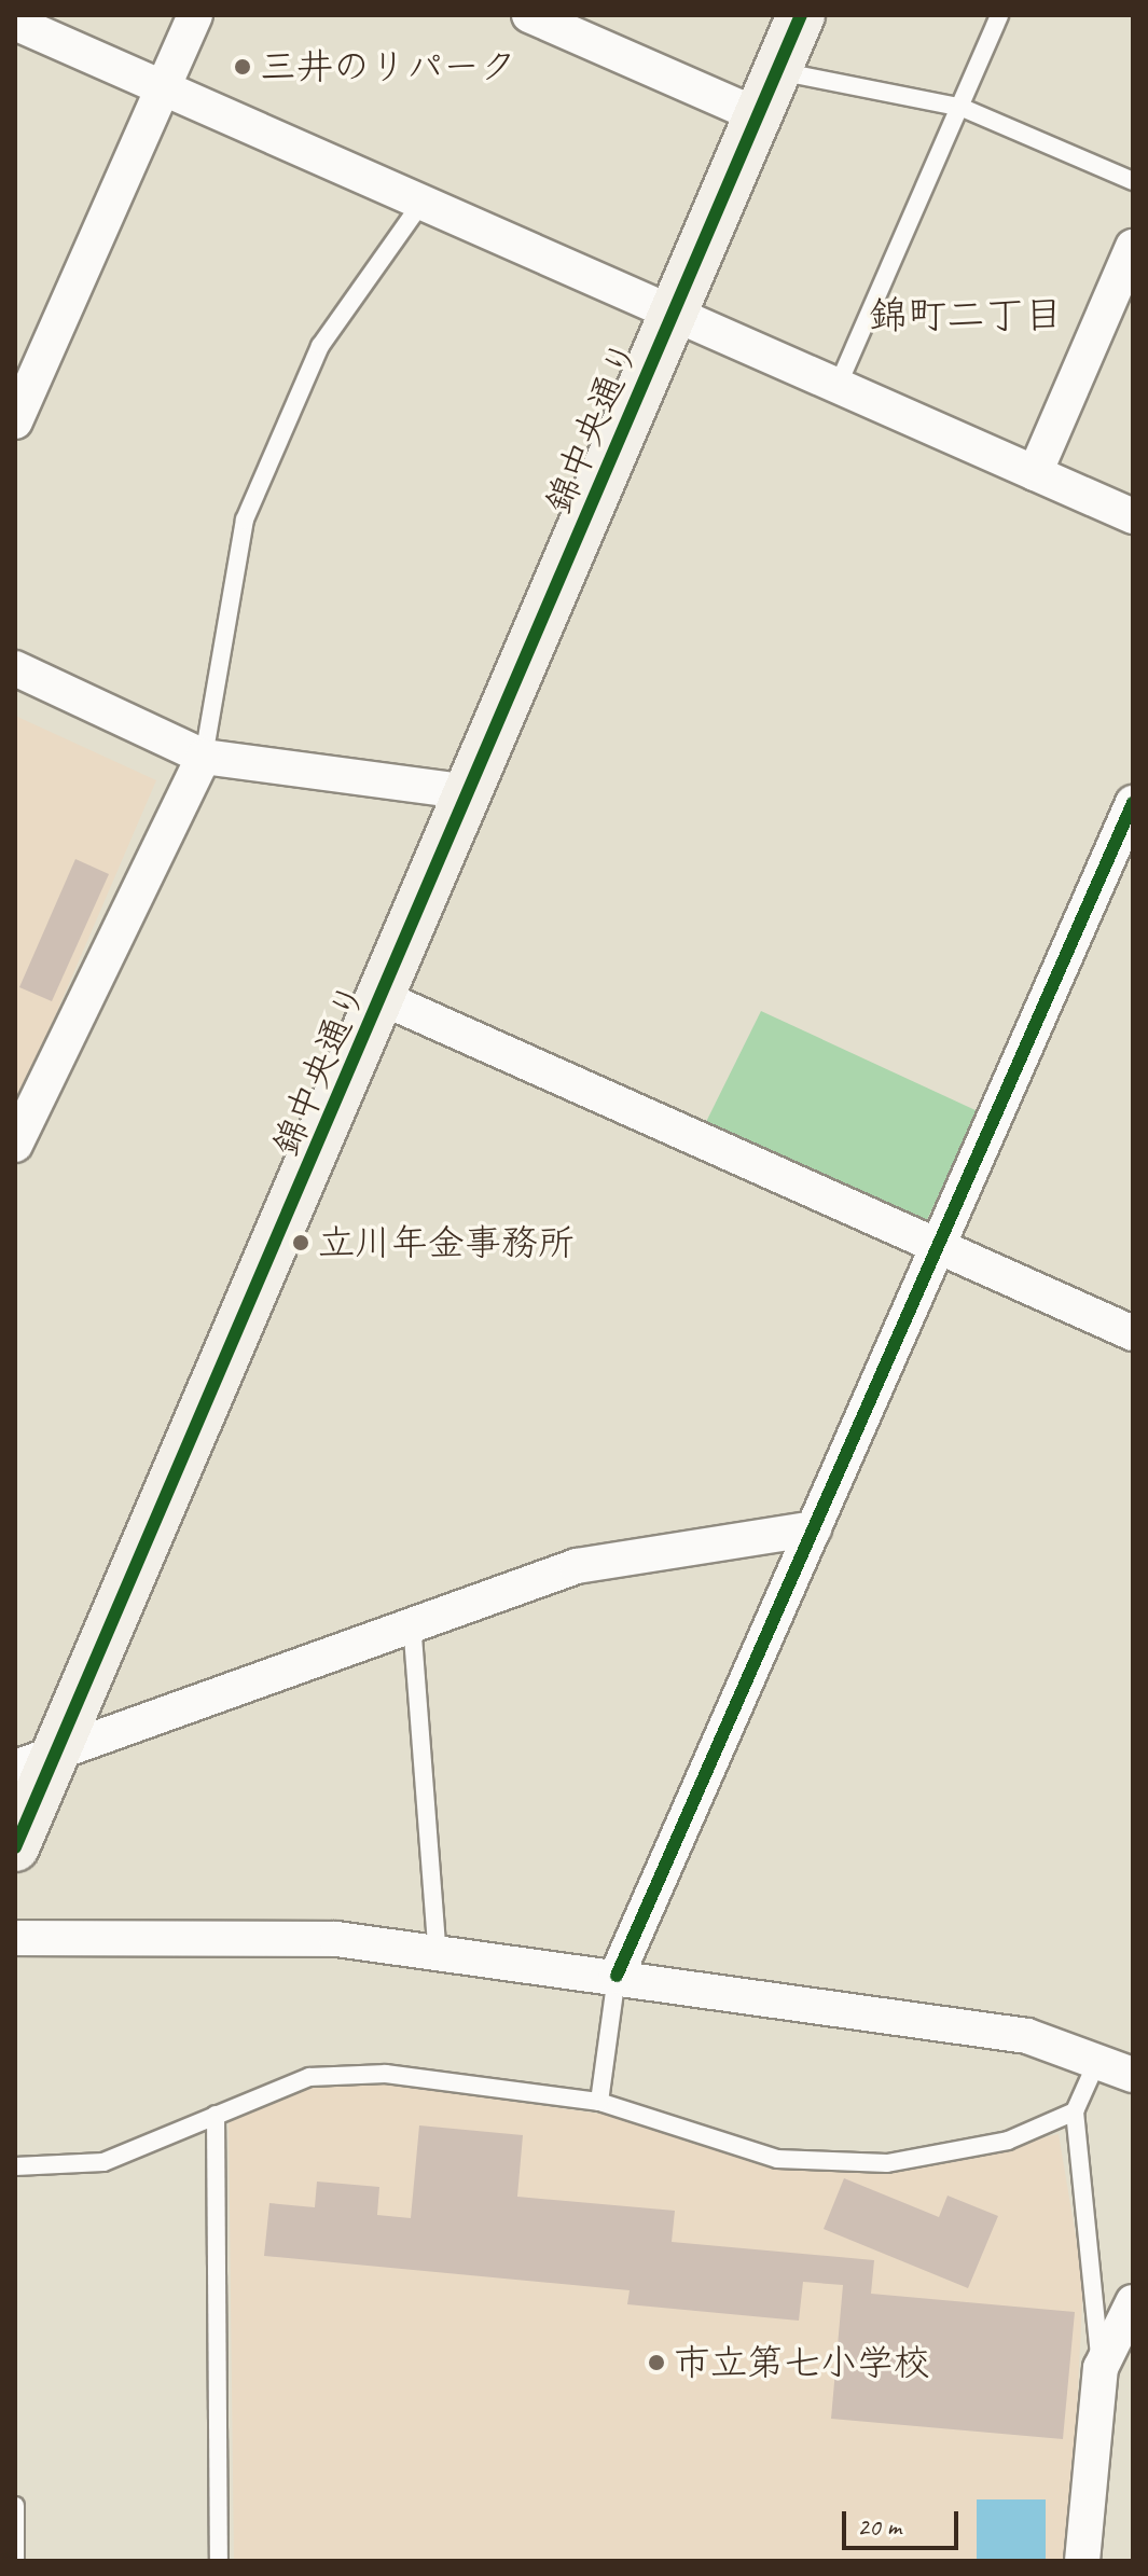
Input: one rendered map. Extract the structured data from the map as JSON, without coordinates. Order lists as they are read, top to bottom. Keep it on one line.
{"streets":{"street":["錦中央通り"]},"districts":["錦町二丁目"],"places":["三井のリパーク","立川年金事務所","市立第七小学校"],"scale_bar":"20 m"}
